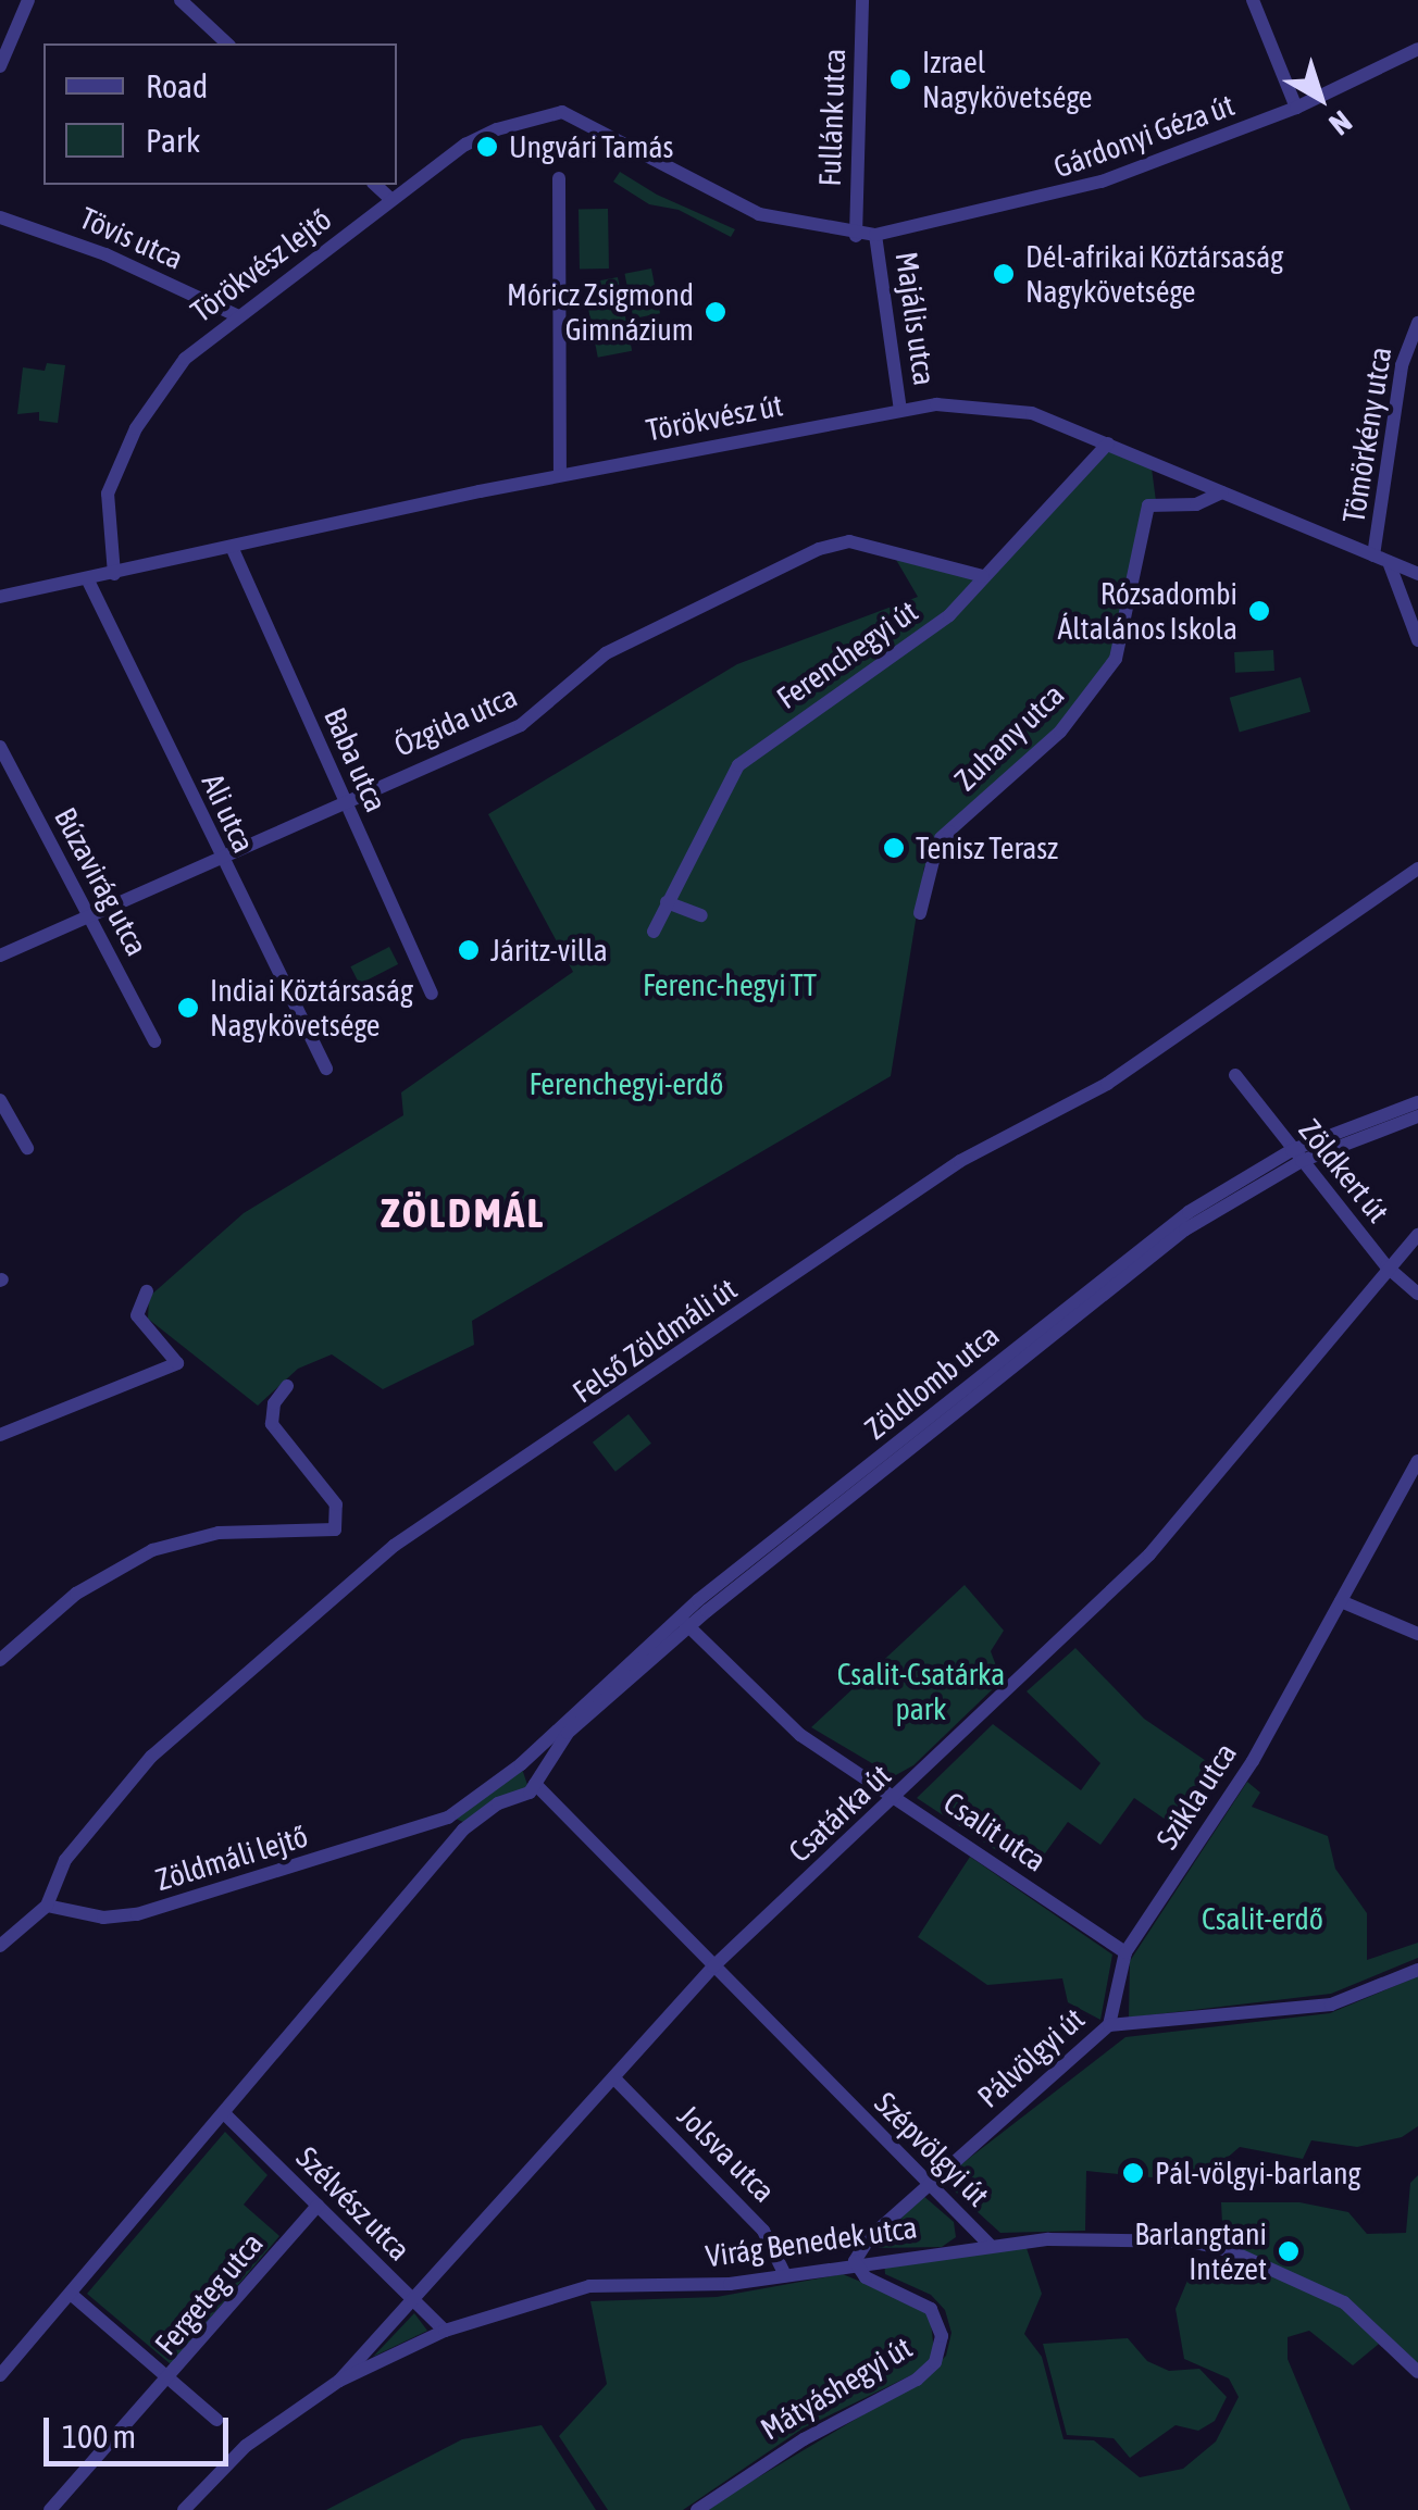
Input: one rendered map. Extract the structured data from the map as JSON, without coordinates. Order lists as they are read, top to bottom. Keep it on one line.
{"streets":{"street":["Fullánk utca","Gárdonyi Géza út","Tövis utca","Törökvész lejtő","Majális utca","Törökvész út","Tömörkény utca","Ferenchegyi út","Őzgida utca","Zuhany utca","Baba utca","Ali utca","Búzavirág utca","Zöldkert út","Felső Zöldmáli út","Zöldlomb utca","Szikla utca","Csatárka út","Csalit utca","Zöldmáli lejtő","Pálvölgyi út","Szépvölgyi út","Jolsva utca","Szélvész utca","Virág Benedek utca","Fergeteg utca","Mátyáshegyi út"]},"crossings":[["Fullánk utca","Törökvész lejtő"],["Gárdonyi Géza út","Törökvész lejtő"],["Gárdonyi Géza út","Majális utca"],["Tövis utca","Törökvész lejtő"],["Törökvész lejtő","Majális utca"],["Törökvész lejtő","Törökvész út"],["Majális utca","Törökvész út"],["Törökvész út","Tömörkény utca"],["Törökvész út","Ferenchegyi út"],["Törökvész út","Zuhany utca"],["Törökvész út","Baba utca"],["Törökvész út","Ali utca"],["Ferenchegyi út","Őzgida utca"],["Őzgida utca","Baba utca"],["Őzgida utca","Ali utca"],["Őzgida utca","Búzavirág utca"],["Zöldkert út","Zöldlomb utca"],["Zöldkert út","Csatárka út"],["Felső Zöldmáli út","Zöldmáli lejtő"],["Zöldlomb utca","Csalit utca"],["Zöldlomb utca","Szépvölgyi út"],["Szikla utca","Csalit utca"],["Szikla utca","Pálvölgyi út"],["Csatárka út","Csalit utca"],["Csatárka út","Szépvölgyi út"],["Csatárka út","Jolsva utca"],["Csatárka út","Szélvész utca"],["Csatárka út","Virág Benedek utca"],["Pálvölgyi út","Szépvölgyi út"],["Pálvölgyi út","Virág Benedek utca"],["Pálvölgyi út","Mátyáshegyi út"],["Szépvölgyi út","Virág Benedek utca"],["Jolsva utca","Virág Benedek utca"],["Szélvész utca","Virág Benedek utca"],["Szélvész utca","Fergeteg utca"],["Virág Benedek utca","Mátyáshegyi út"]],"districts":["ZÖLDMÁL"],"parks":["Ferenc-hegyi TT","Ferenchegyi-erdő","Csalit-Csatárka park","Csalit-erdő"],"places":["Izrael Nagykövetsége","Ungvári Tamás","Dél-afrikai Köztársaság Nagykövetsége","Móricz Zsigmond Gimnázium","Rózsadombi Általános Iskola","Tenisz Terasz","Járitz-villa","Indiai Köztársaság Nagykövetsége","Pál-völgyi-barlang","Barlangtani Intézet"],"legend":["Road","Park"],"scale_bar":"100 m","north":"bottom right"}
